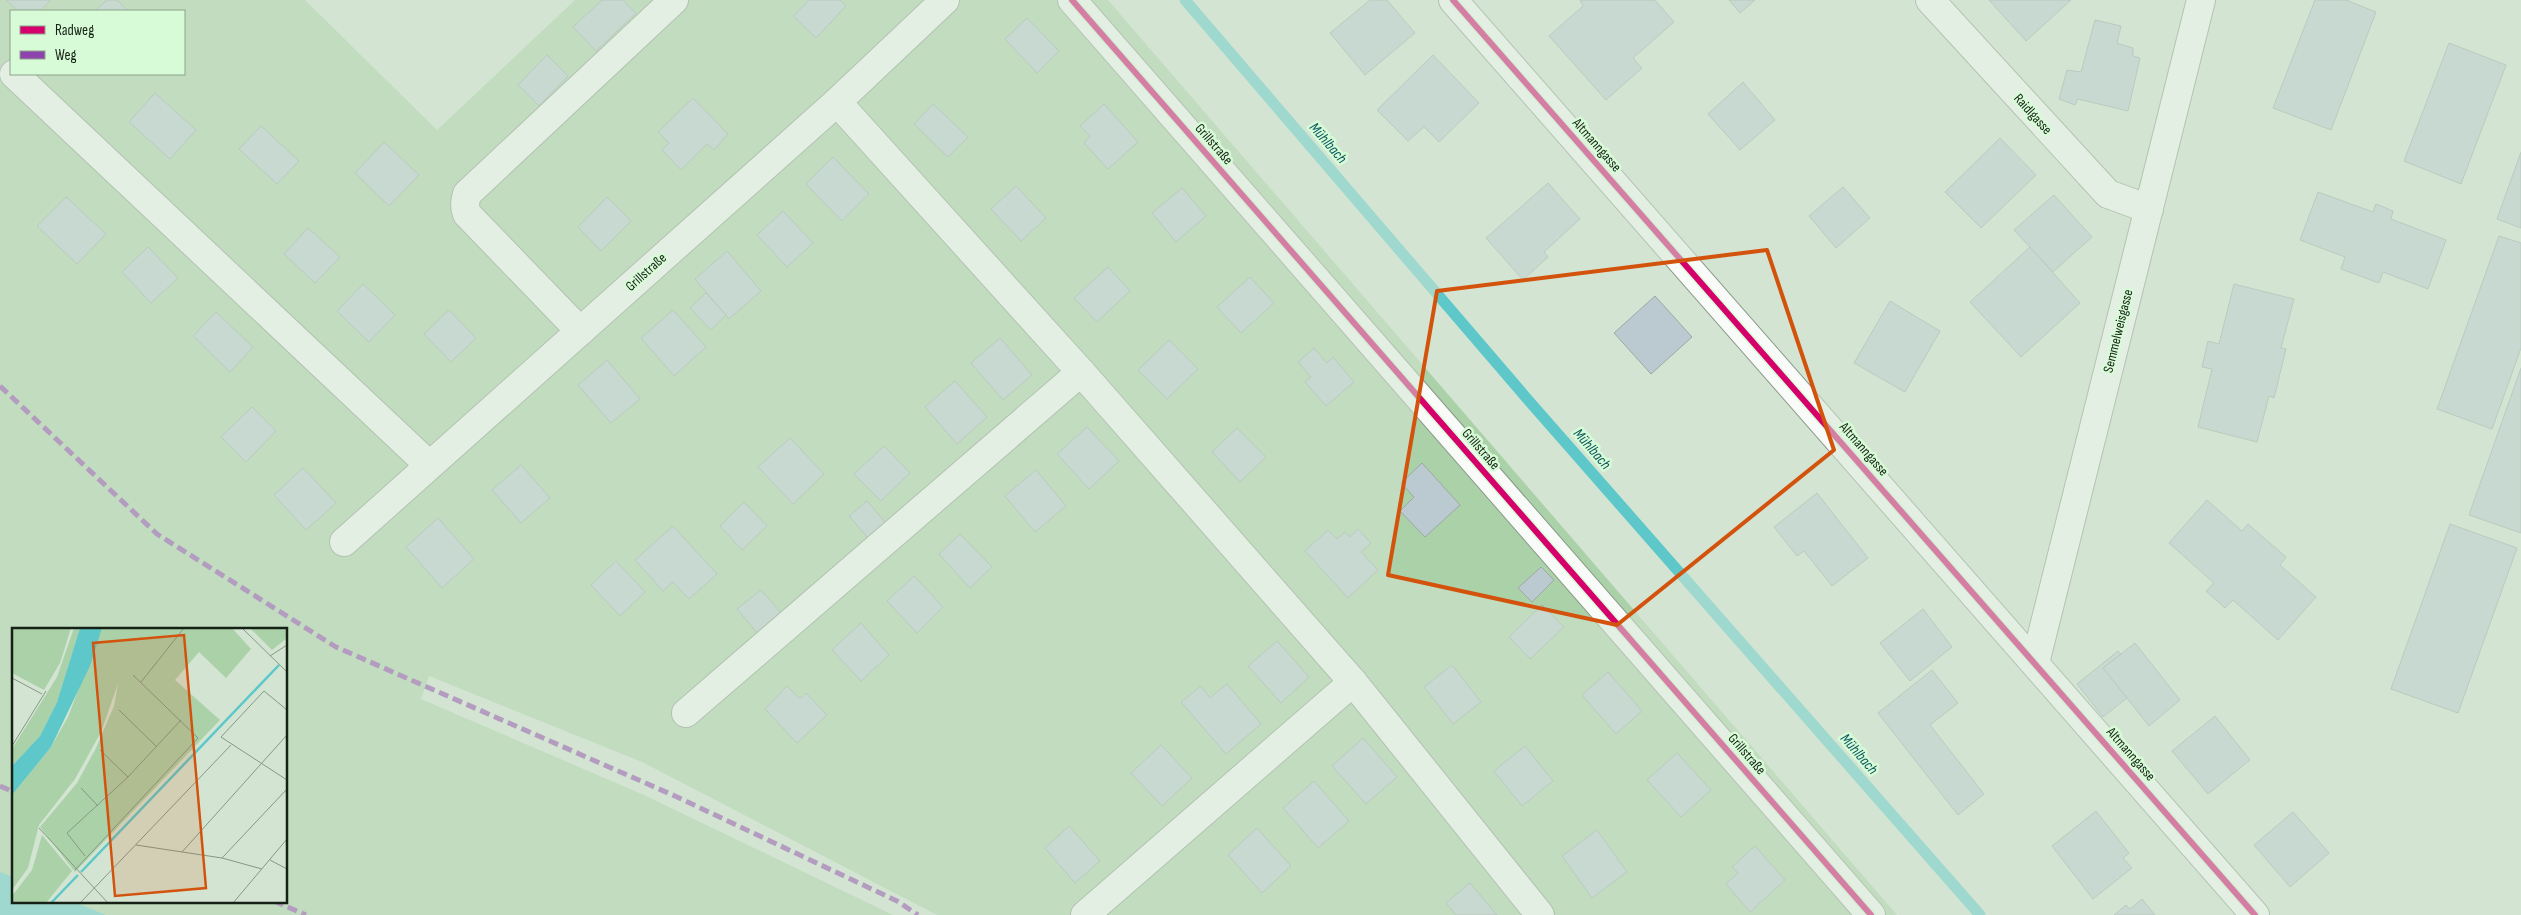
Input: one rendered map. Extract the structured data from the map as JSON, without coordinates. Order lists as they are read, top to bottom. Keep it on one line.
{"streets":{"street":["Raidlgasse","Grillstraße","Altmanngasse","Semmelweisgasse"]},"crossings":[["Raidlgasse","Semmelweisgasse"],["Altmanngasse","Semmelweisgasse"]],"water":["Mühlbach"],"legend":["Radweg","Weg"]}
